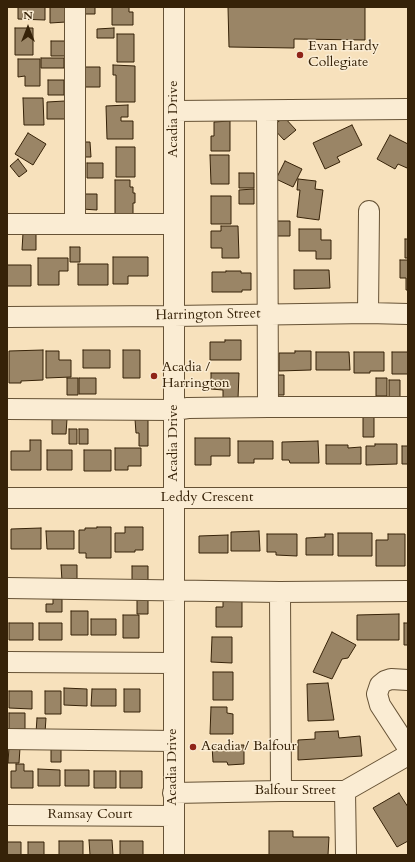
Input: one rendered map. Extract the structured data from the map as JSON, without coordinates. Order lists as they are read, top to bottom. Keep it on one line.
{"streets":{"street":["Acadia Drive","Harrington Street","Leddy Crescent","Balfour Street","Ramsay Court"]},"crossings":[["Acadia Drive","Harrington Street"],["Acadia Drive","Leddy Crescent"],["Acadia Drive","Balfour Street"],["Acadia Drive","Ramsay Court"]],"places":["Evan Hardy Collegiate","Acadia / Harrington","Acadia / Balfour"],"north":"top"}
